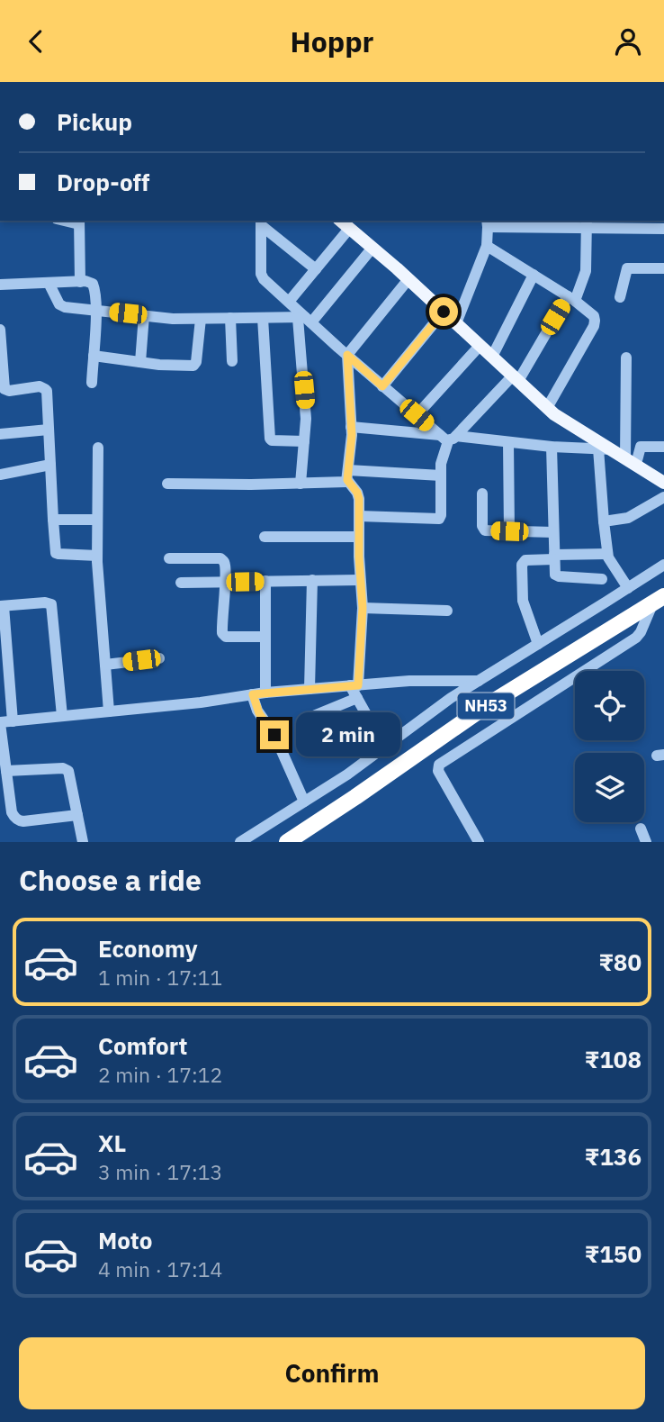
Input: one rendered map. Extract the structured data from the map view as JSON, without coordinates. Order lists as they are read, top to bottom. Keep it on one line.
{"streets":{"highway":["NH53"]},"page":{"header":"Hoppr","banner":["Pickup","Drop-off"],"bubble":"2 min","heading":"Choose a ride","list":[{"name":"Economy","note":"1 min · 17:11","value":"₹80"},{"name":"Comfort","note":"2 min · 17:12","value":"₹108"},{"name":"XL","note":"3 min · 17:13","value":"₹136"},{"name":"Moto","note":"4 min · 17:14","value":"₹150"}],"buttons":"Confirm"}}
